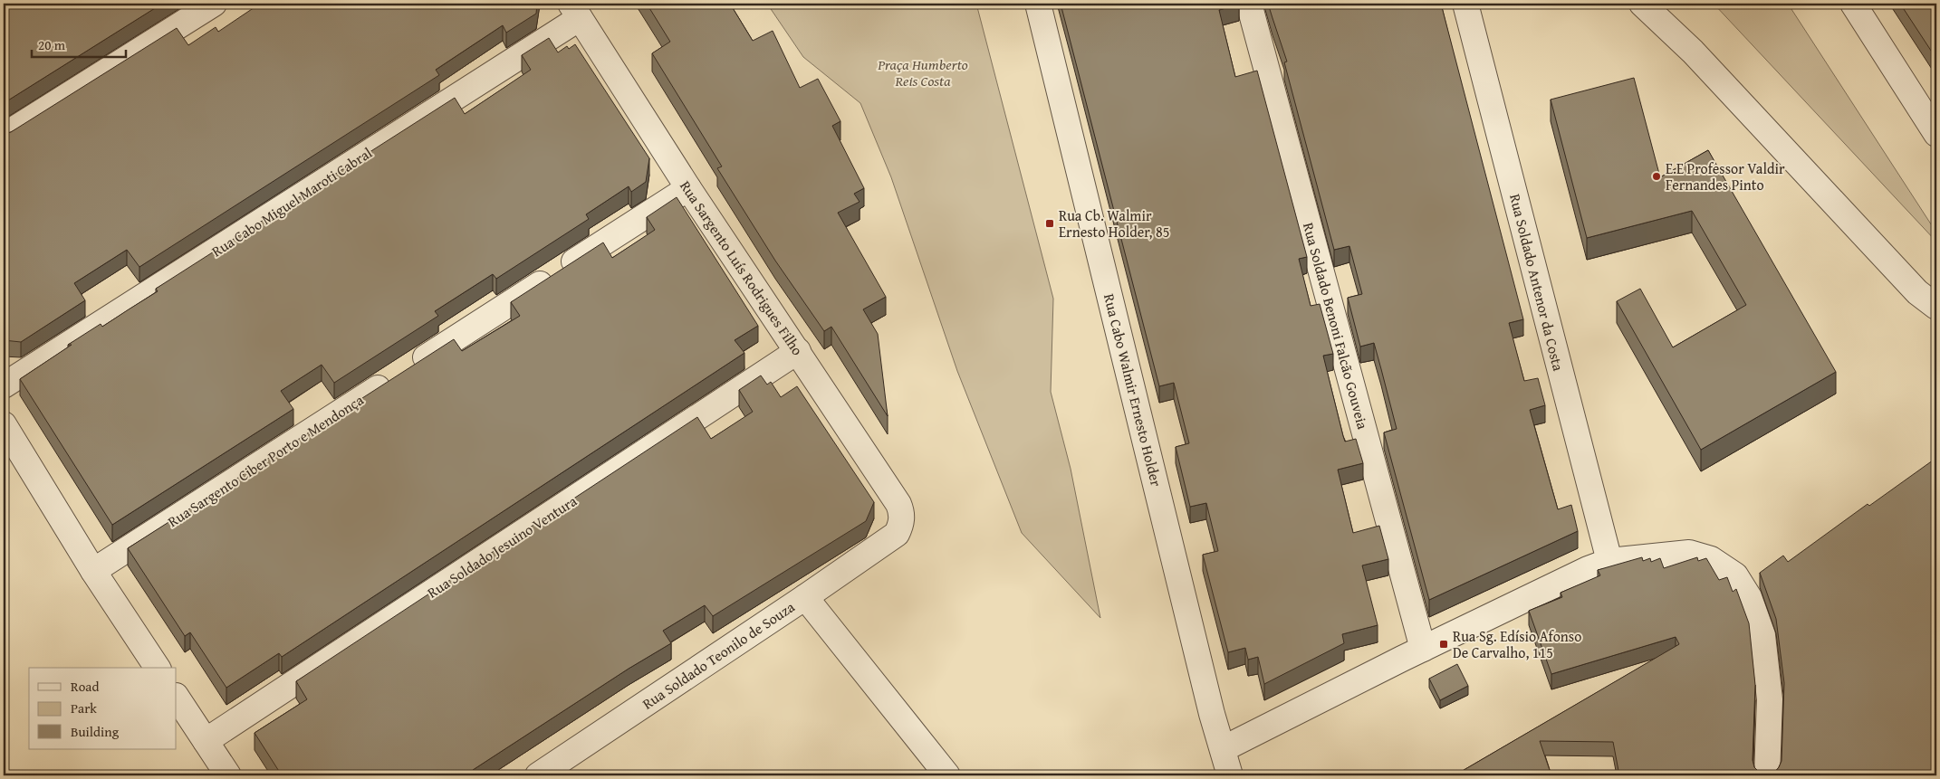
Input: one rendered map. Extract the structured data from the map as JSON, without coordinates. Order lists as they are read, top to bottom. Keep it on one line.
{"streets":{"street":["Rua Cabo Miguel Maroti Cabral","Rua Sargento Luís Rodrigues Filho","Rua Soldado Antenor da Costa","Rua Soldado Benoni Falcão Gouveia","Rua Cabo Walmir Ernesto Holder","Rua Sargento Ciber Porto e Mendonça","Rua Soldado Jesuino Ventura","Rua Soldado Teonilo de Souza"]},"crossings":[["Rua Cabo Miguel Maroti Cabral","Rua Sargento Luís Rodrigues Filho"],["Rua Sargento Luís Rodrigues Filho","Rua Sargento Ciber Porto e Mendonça"],["Rua Sargento Luís Rodrigues Filho","Rua Soldado Jesuino Ventura"],["Rua Sargento Luís Rodrigues Filho","Rua Soldado Teonilo de Souza"]],"parks":["Praça Humberto Reis Costa"],"places":{"other":["E.E Professor Valdir Fernandes Pinto"],"transit":["Rua Cb. Walmir Ernesto Holder, 85","Rua Sg. Edísio Afonso De Carvalho, 115"]},"legend":["Road","Park","Building"],"scale_bar":"20 m"}
